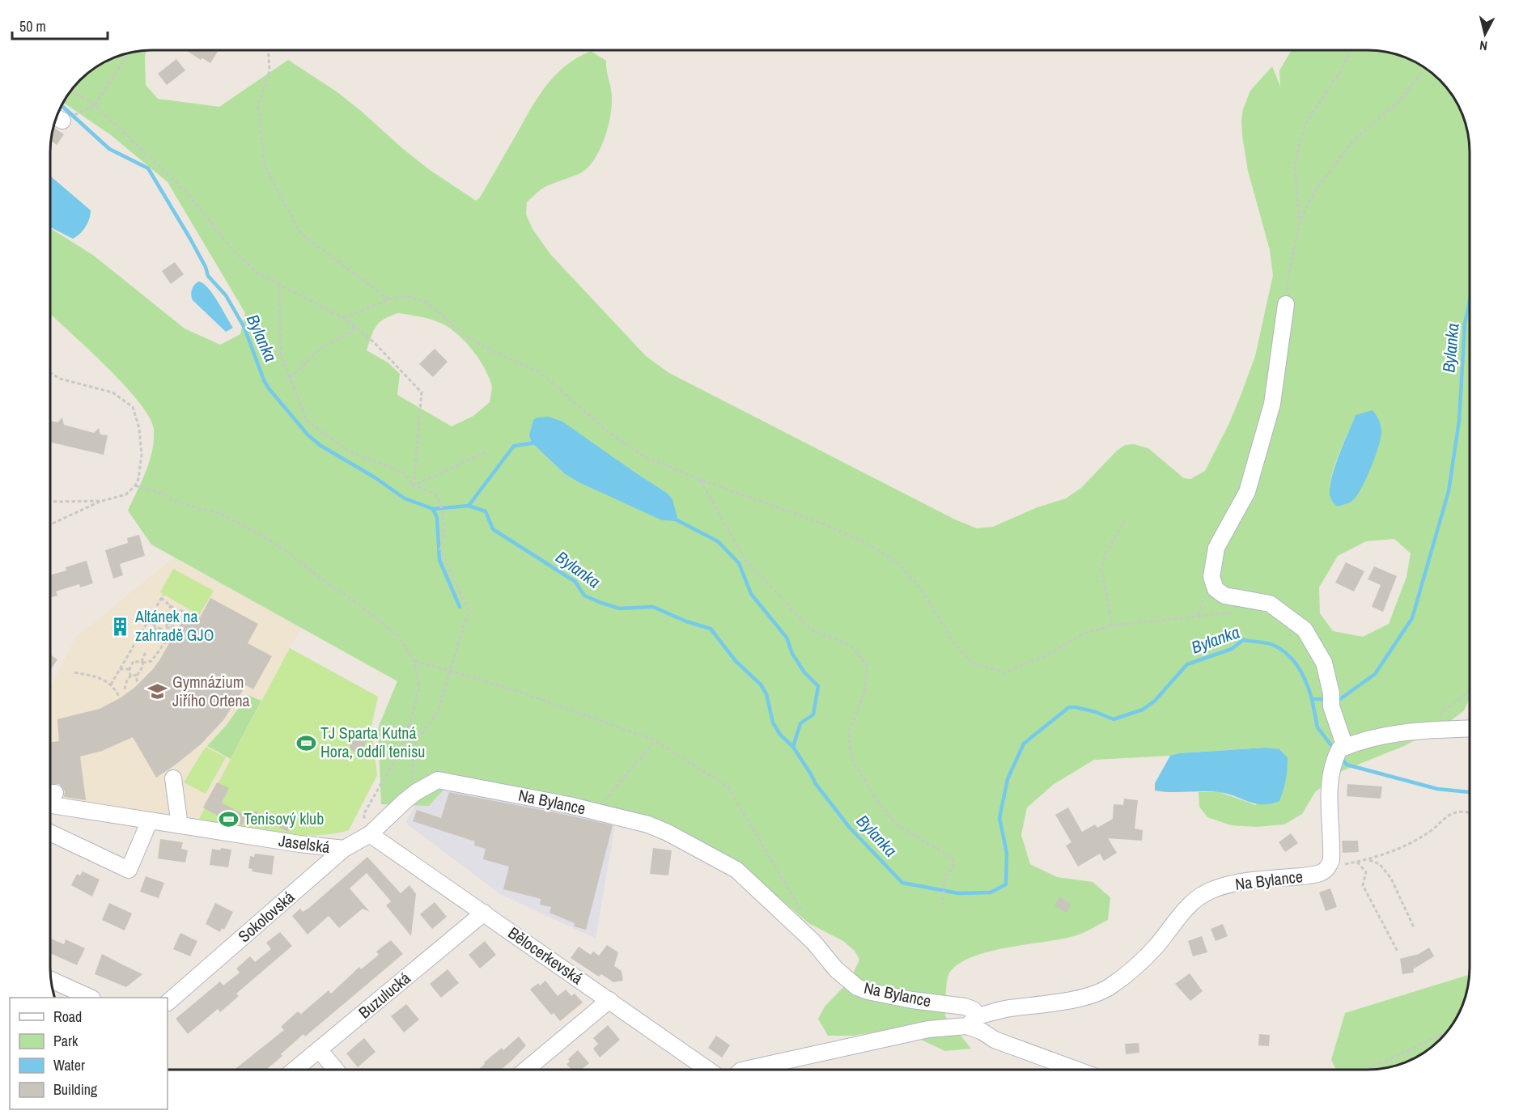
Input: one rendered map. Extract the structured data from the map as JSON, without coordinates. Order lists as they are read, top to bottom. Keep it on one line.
{"streets":{"street":["Na Bylance","Jaselská","Sokolovská","Bělocerkevská","Buzulucká"]},"crossings":[["Na Bylance","Sokolovská"],["Na Bylance","Bělocerkevská"],["Jaselská","Sokolovská"],["Sokolovská","Bělocerkevská"],["Bělocerkevská","Buzulucká"]],"water":["Bylanka"],"places":{"building":["Altánek na zahradě GJO"],"school or university":["Gymnázium Jiřího Ortena"],"sports":["TJ Sparta Kutná Hora, oddíl tenisu","Tenisový klub"]},"legend":["Road","Park","Water","Building"],"scale_bar":"50 m","north":"bottom"}
